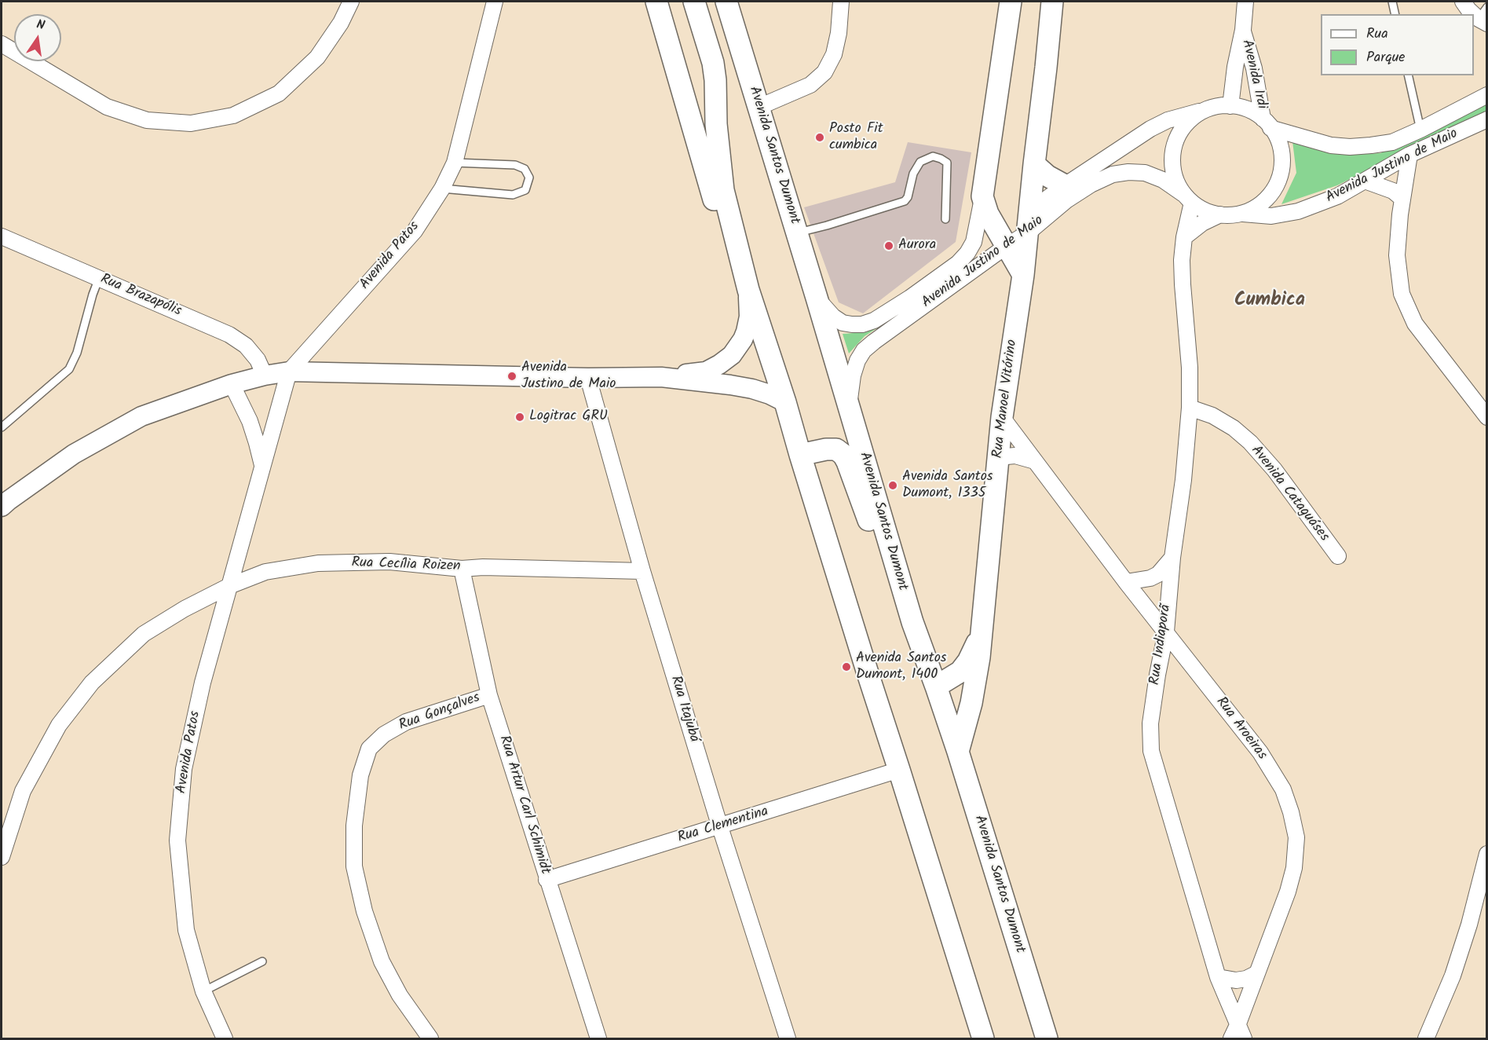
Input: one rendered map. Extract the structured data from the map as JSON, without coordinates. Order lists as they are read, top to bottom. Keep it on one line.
{"streets":{"main road":["Avenida Santos Dumont","Rua Manoel Vitórino"],"street":["Avenida Irdi","Avenida Justino de Maio","Avenida Patos","Rua Brazapólis","Avenida Cataguáses","Rua Cecília Roizen","Rua Indiaporã","Rua Itajubá","Rua Gonçalves","Rua Aroeiras","Rua Artur Carl Schimidt","Rua Clementina"]},"crossings":[["Avenida Irdi","Avenida Justino de Maio"],["Avenida Irdi","Rua Indiaporã"],["Avenida Santos Dumont","Avenida Justino de Maio"],["Avenida Santos Dumont","Rua Manoel Vitórino"],["Avenida Justino de Maio","Rua Manoel Vitórino"],["Avenida Justino de Maio","Rua Indiaporã"],["Avenida Patos","Rua Cecília Roizen"],["Rua Manoel Vitórino","Rua Aroeiras"],["Avenida Cataguáses","Rua Indiaporã"],["Rua Cecília Roizen","Rua Itajubá"],["Rua Cecília Roizen","Rua Artur Carl Schimidt"],["Rua Indiaporã","Rua Aroeiras"],["Rua Itajubá","Rua Clementina"],["Rua Gonçalves","Rua Artur Carl Schimidt"],["Rua Artur Carl Schimidt","Rua Clementina"]],"districts":["Cumbica"],"places":["Posto Fit cumbica","Aurora","Avenida Justino de Maio","Logitrac GRU","Avenida Santos Dumont, 1335","Avenida Santos Dumont, 1400"],"legend":["Rua","Parque"],"north":"top"}
